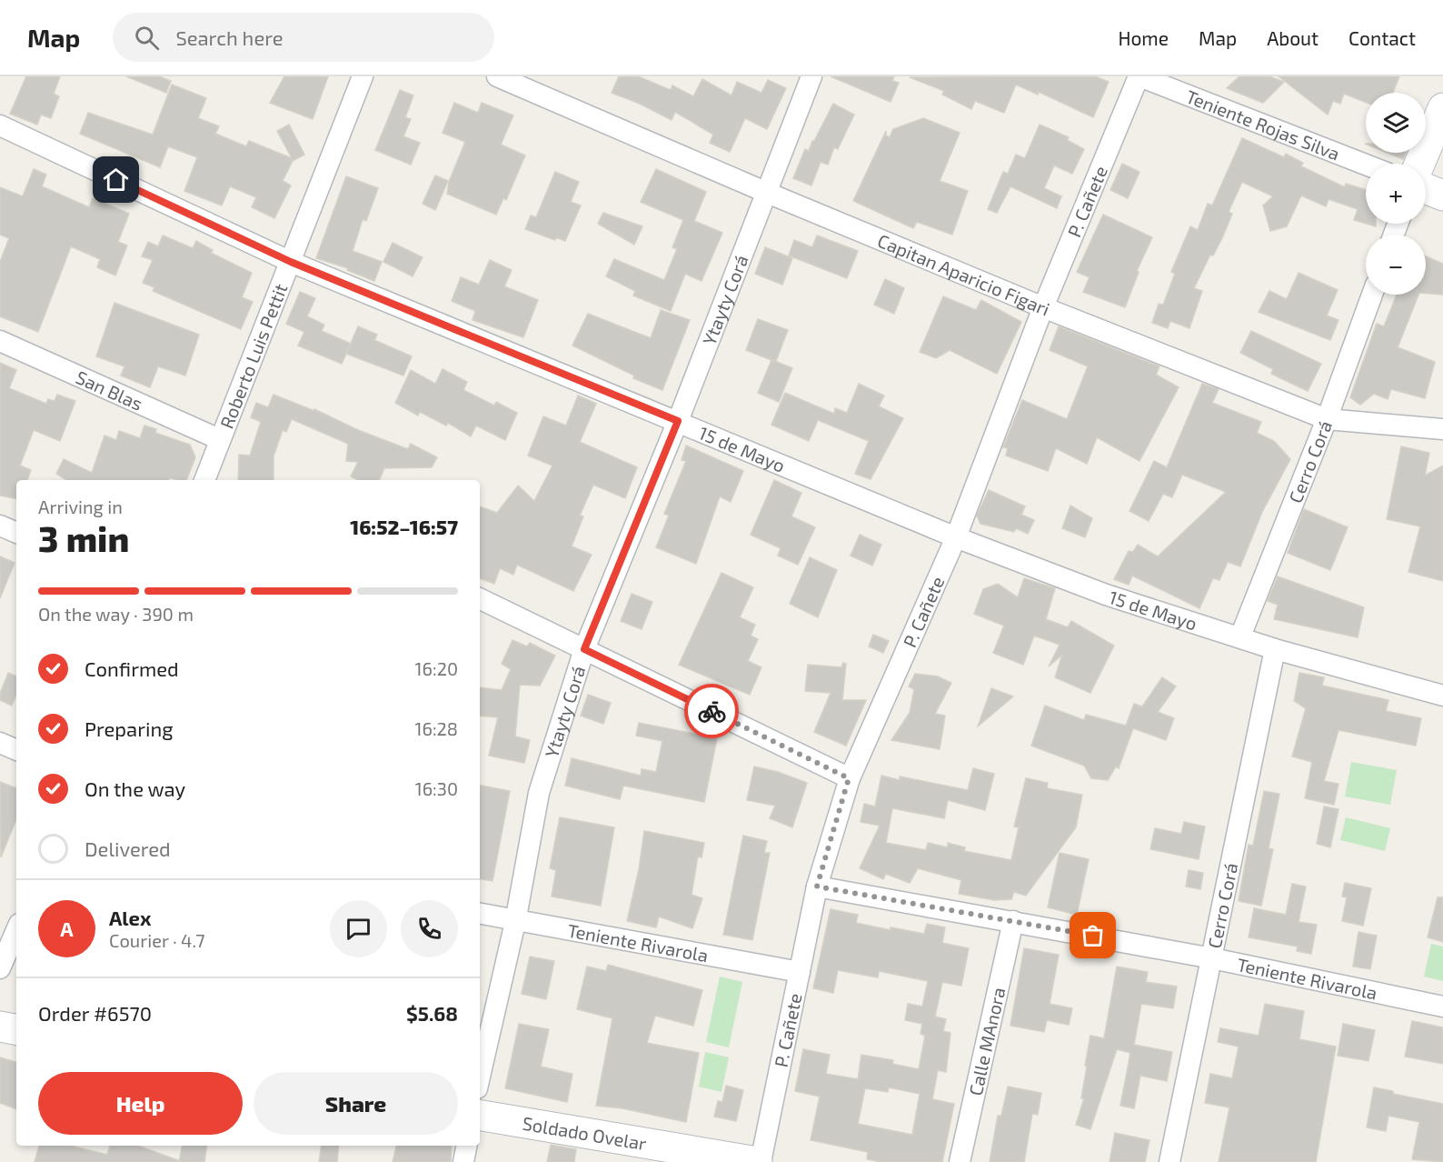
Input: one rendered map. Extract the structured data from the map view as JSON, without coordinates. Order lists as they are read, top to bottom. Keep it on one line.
{"streets":{"main road":["Soldado Ovelar"],"street":["Teniente Rojas Silva","P. Cañete","Capitan Aparicio Figari","Ytayty Corá","Roberto Luis Pettit","San Blas","15 de Mayo","Cerro Corá","Teniente Rivarola","Calle MAnora"]},"crossings":[["Teniente Rojas Silva","P. Cañete"],["P. Cañete","Capitan Aparicio Figari"],["P. Cañete","15 de Mayo"],["P. Cañete","Teniente Rivarola"],["P. Cañete","Soldado Ovelar"],["Capitan Aparicio Figari","Ytayty Corá"],["Capitan Aparicio Figari","Cerro Corá"],["Ytayty Corá","15 de Mayo"],["Ytayty Corá","Teniente Rivarola"],["Roberto Luis Pettit","San Blas"],["Roberto Luis Pettit","15 de Mayo"],["15 de Mayo","Cerro Corá"],["Cerro Corá","Teniente Rivarola"],["Teniente Rivarola","Calle MAnora"]],"page":{"header":"Map","search":"Search here","nav":["Home","Map","About","Contact"],"map_buttons":["+","−"],"heading":["3 min","Arriving in","16:52–16:57"],"panel":["Alex","Courier · 4.7","Order #6570","$5.68"],"bar":"On the way · 390 m","list":[["Confirmed","16:20"],["Preparing","16:28"],["On the way","16:30"],"Delivered"],"round":"A","buttons":["Help","Share"]}}
